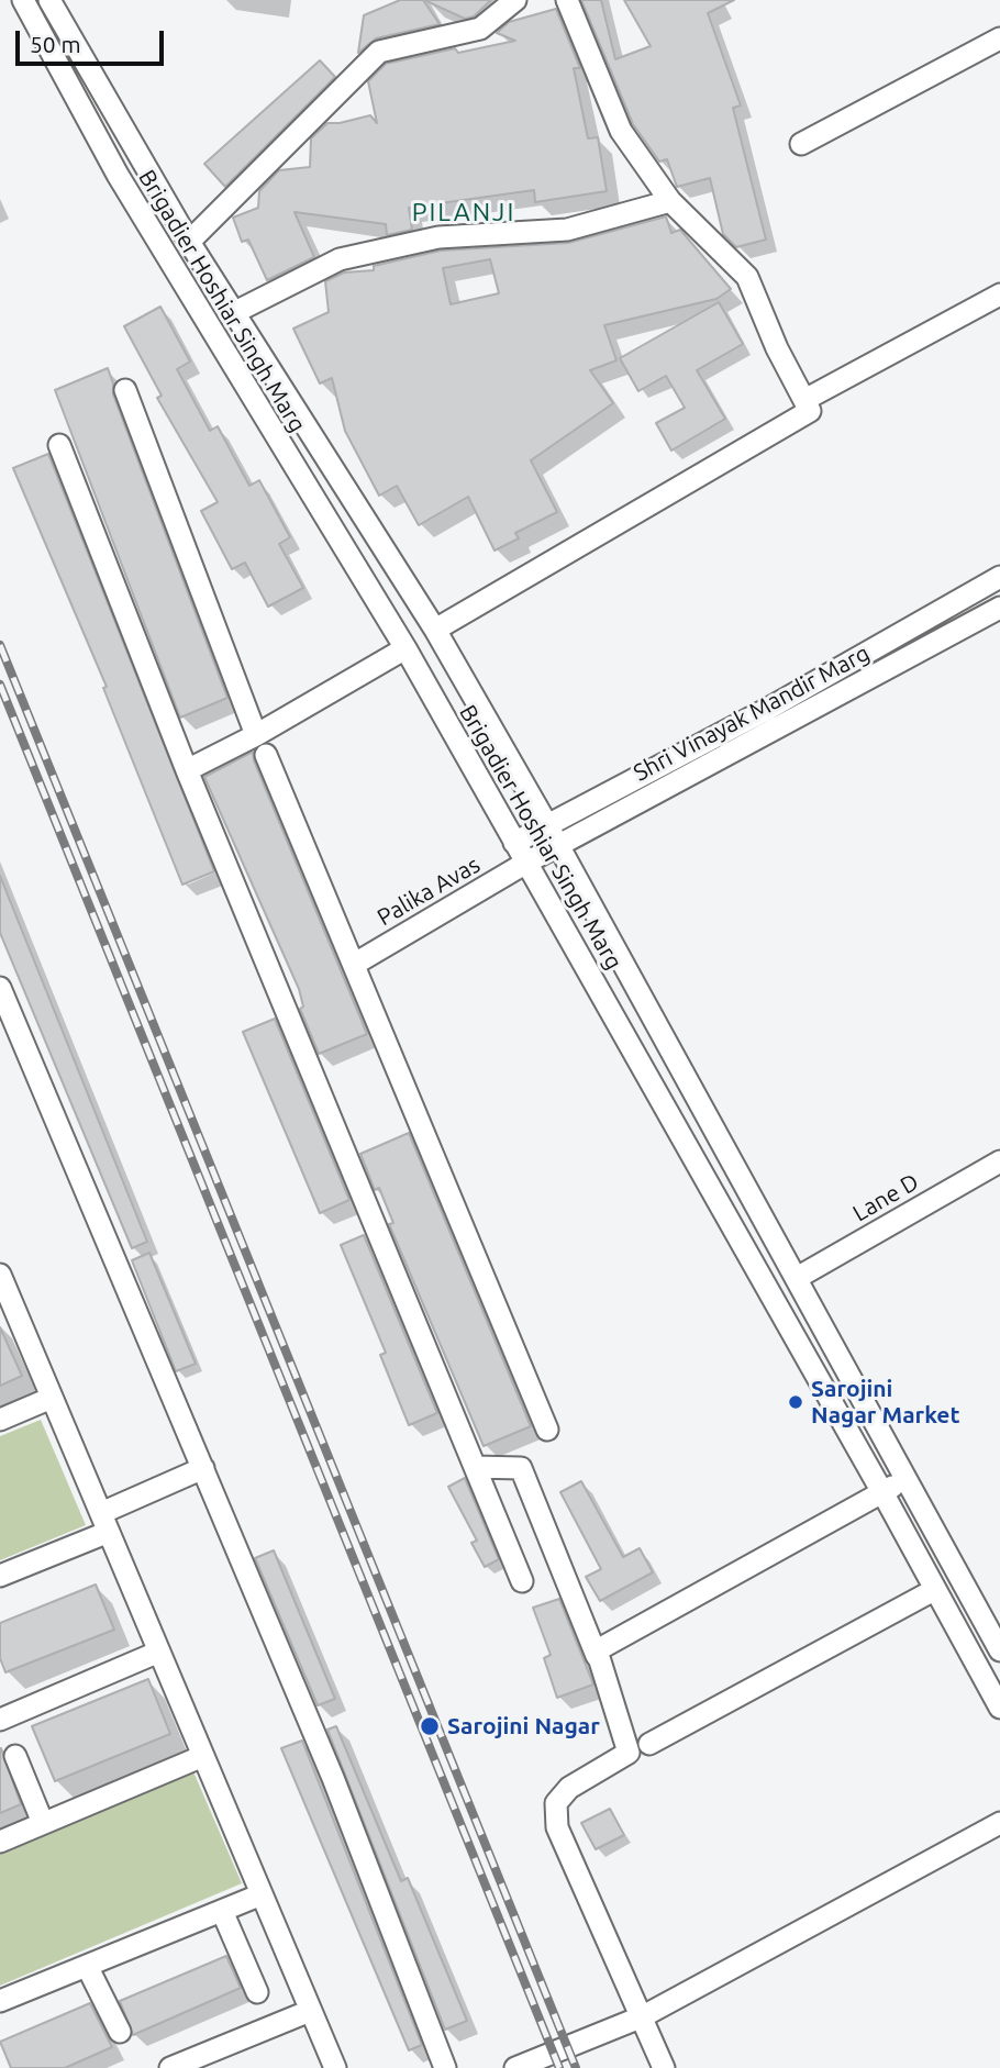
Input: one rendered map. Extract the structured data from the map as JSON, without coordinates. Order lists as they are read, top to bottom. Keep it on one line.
{"streets":{"street":["Brigadier Hoshiar Singh Marg","Shri Vinayak Mandir Marg","Palika Avas","Lane D"]},"crossings":[["Brigadier Hoshiar Singh Marg","Shri Vinayak Mandir Marg"],["Brigadier Hoshiar Singh Marg","Palika Avas"],["Shri Vinayak Mandir Marg","Palika Avas"]],"districts":["PILANJI"],"places":["Sarojini Nagar Market","Sarojini Nagar"],"scale_bar":"50 m"}
